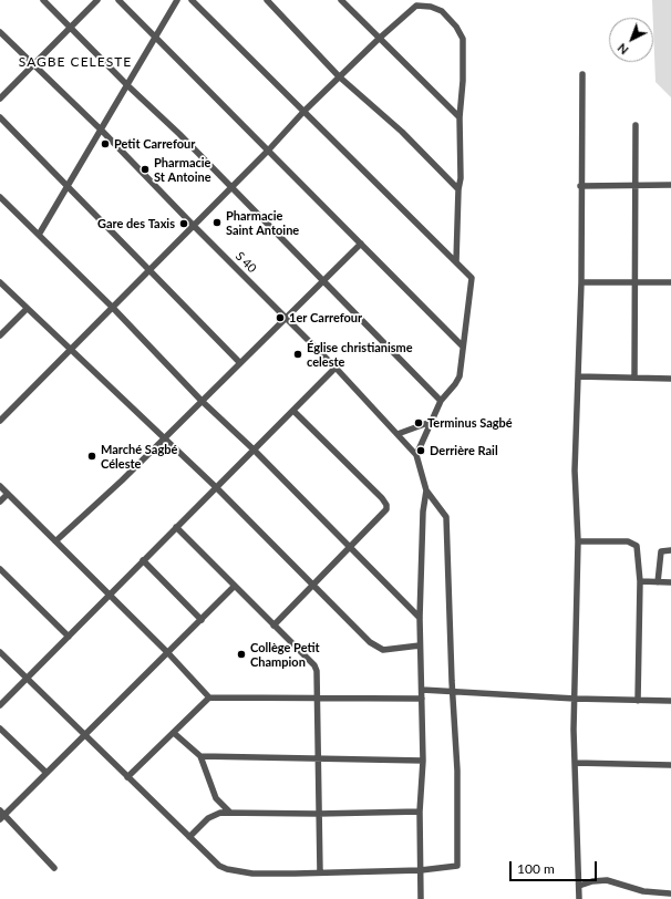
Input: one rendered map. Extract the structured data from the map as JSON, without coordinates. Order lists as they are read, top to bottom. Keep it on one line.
{"streets":{"street":["S 40"]},"districts":["SAGBE CELESTE"],"places":["Petit Carrefour","Pharmacie St Antoine","Pharmacie Saint Antoine","Gare des Taxis","1er Carrefour","Église christianisme celeste","Terminus Sagbé","Derrière Rail","Marché Sagbé Céleste","Collège Petit Champion"],"scale_bar":"100 m","north":"bottom left"}
